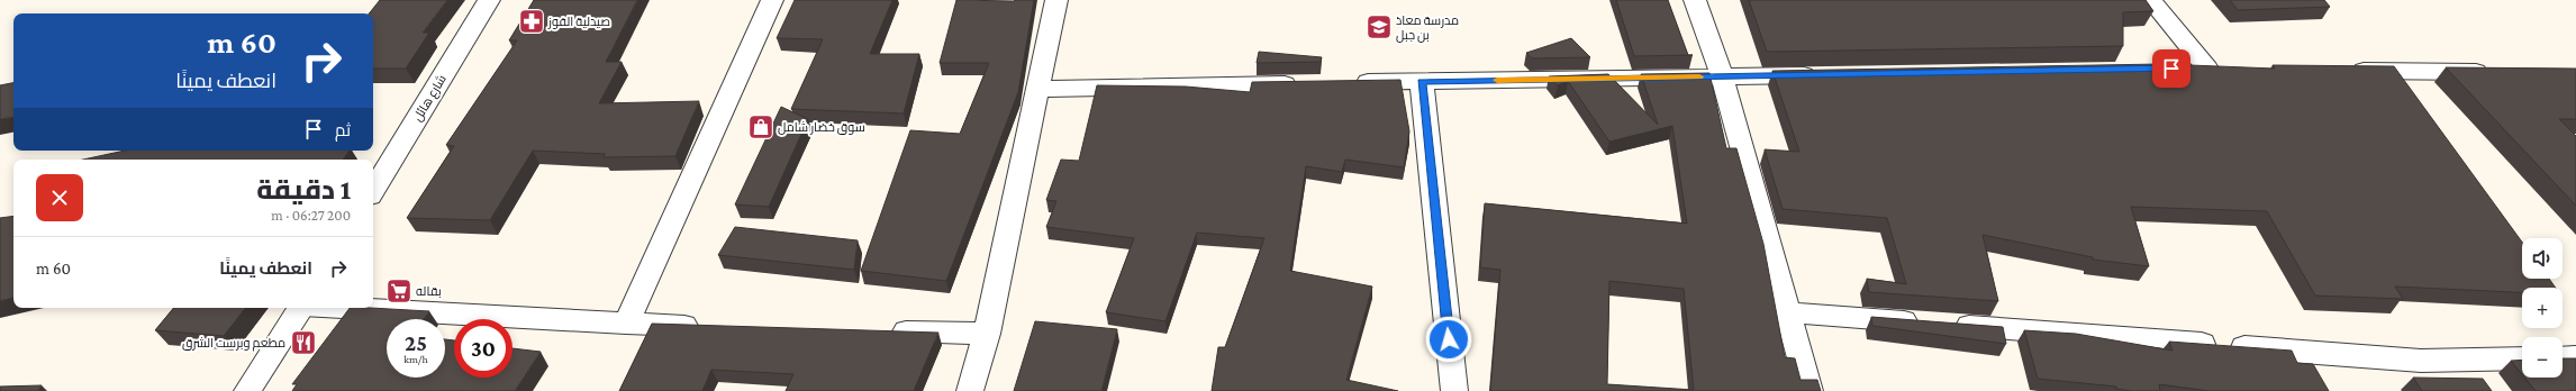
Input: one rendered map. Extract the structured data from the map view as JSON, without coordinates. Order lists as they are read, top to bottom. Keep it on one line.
{"streets":{"street":["شارع هائل"]},"places":{"pharmacy":["صيدلية الفوز"],"school or university":["مدرسة معاذ بن جبل"],"shop":["سوق خضار شامل"],"supermarket":["بقاله"],"restaurant":["مطعم وبرست الشرق"]},"page":{"turn":["60 m","انعطف يمينًا"],"then":"ثم","heading":["1 دقيقة","200 m · 06:27"],"list":[{"name":"انعطف يمينًا","value":"60 m"}],"map_buttons":["+","−"],"speed":"25 km/h","limit":"30"}}
